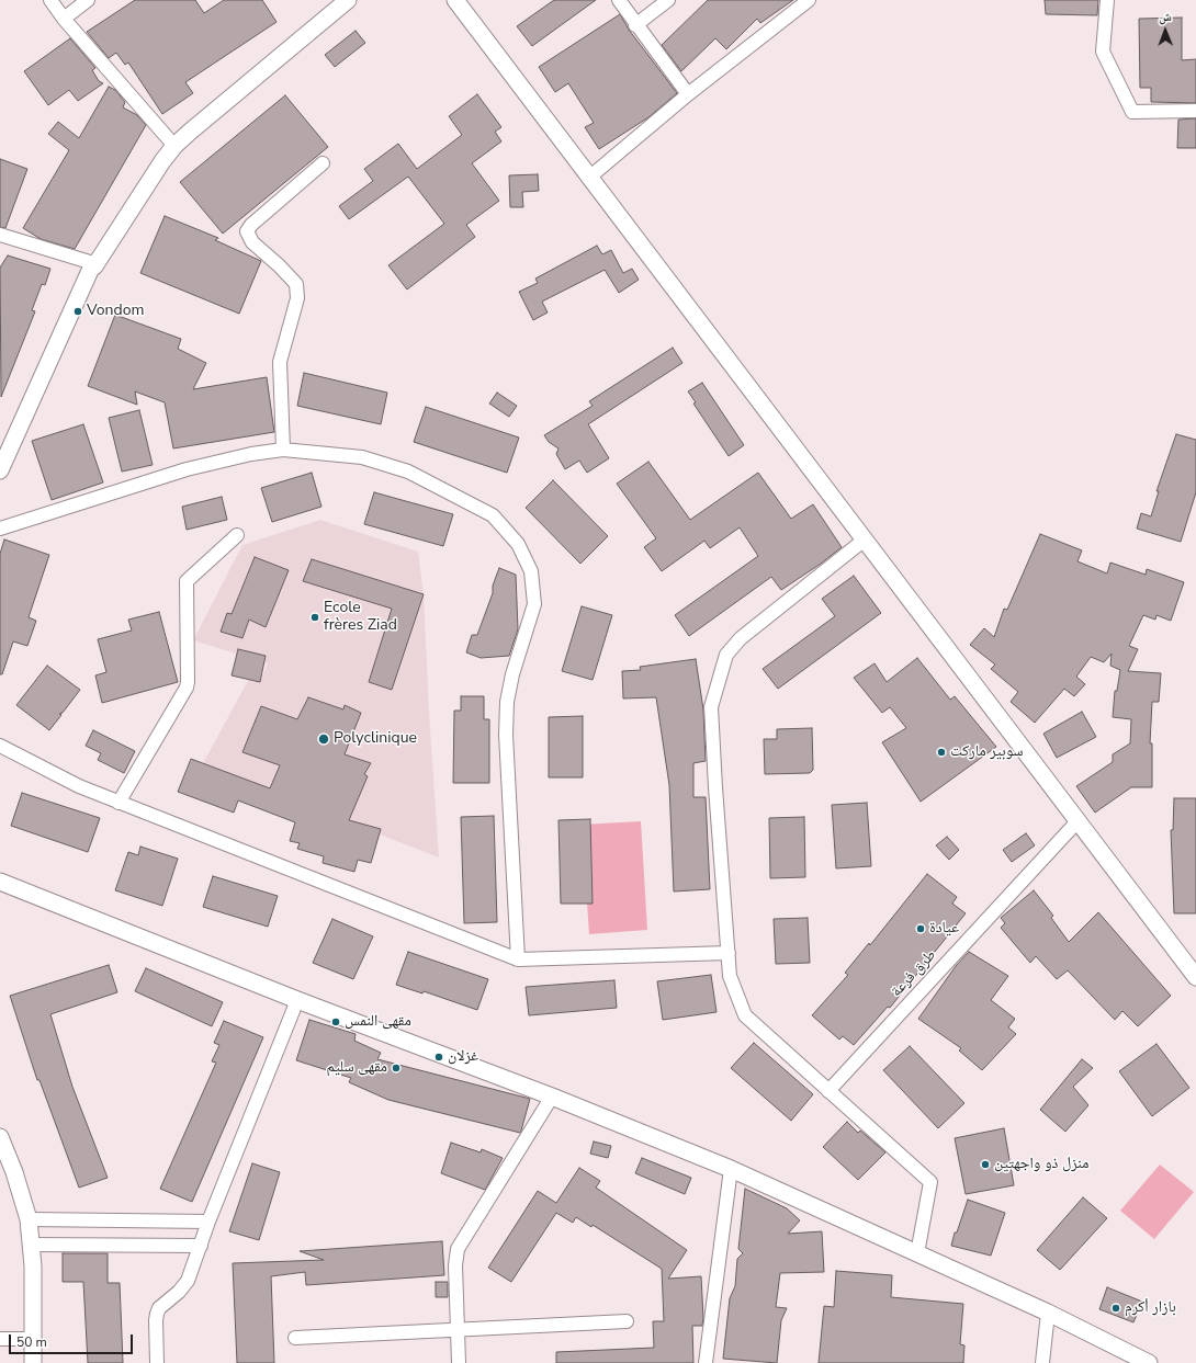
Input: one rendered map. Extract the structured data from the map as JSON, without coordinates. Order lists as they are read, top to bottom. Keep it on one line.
{"streets":{"street":["طرق فرعة"]},"places":["Vondom","Ecole frères Ziad","Polyclinique","سوبير ماركت","عيادة","مقهى النمس","غزلان","مقهى سليم","منزل ذو واجهتين","بازار أكرم"],"scale_bar":"50 m","north":"top"}
